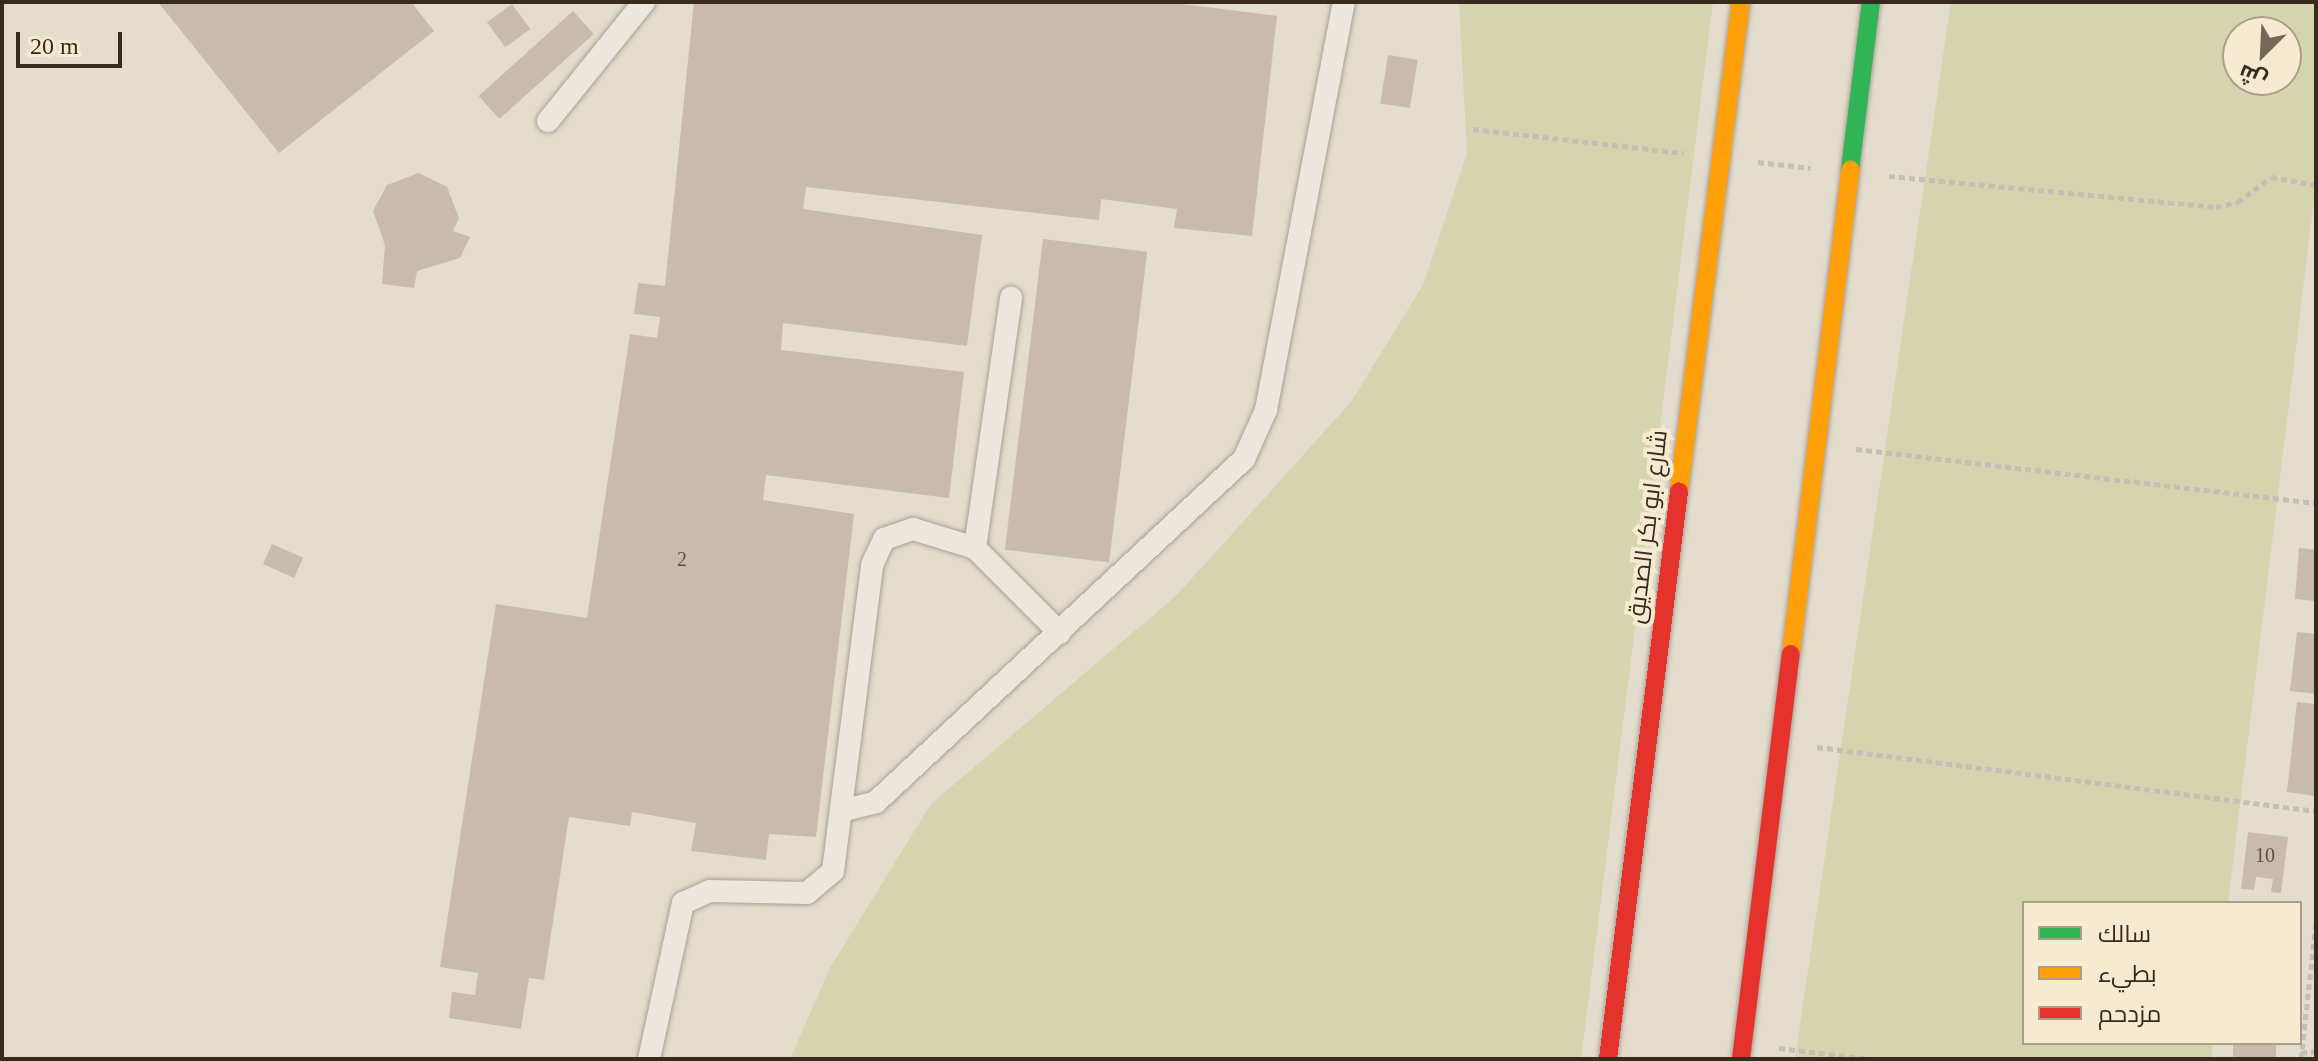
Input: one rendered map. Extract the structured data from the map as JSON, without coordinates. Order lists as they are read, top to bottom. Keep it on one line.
{"streets":{"main road":["شارع ابو بكر الصديق"]},"house_numbers":["2","10"],"legend":["سالك","بطيء","مزدحم"],"scale_bar":"20 m","north":"bottom left"}
